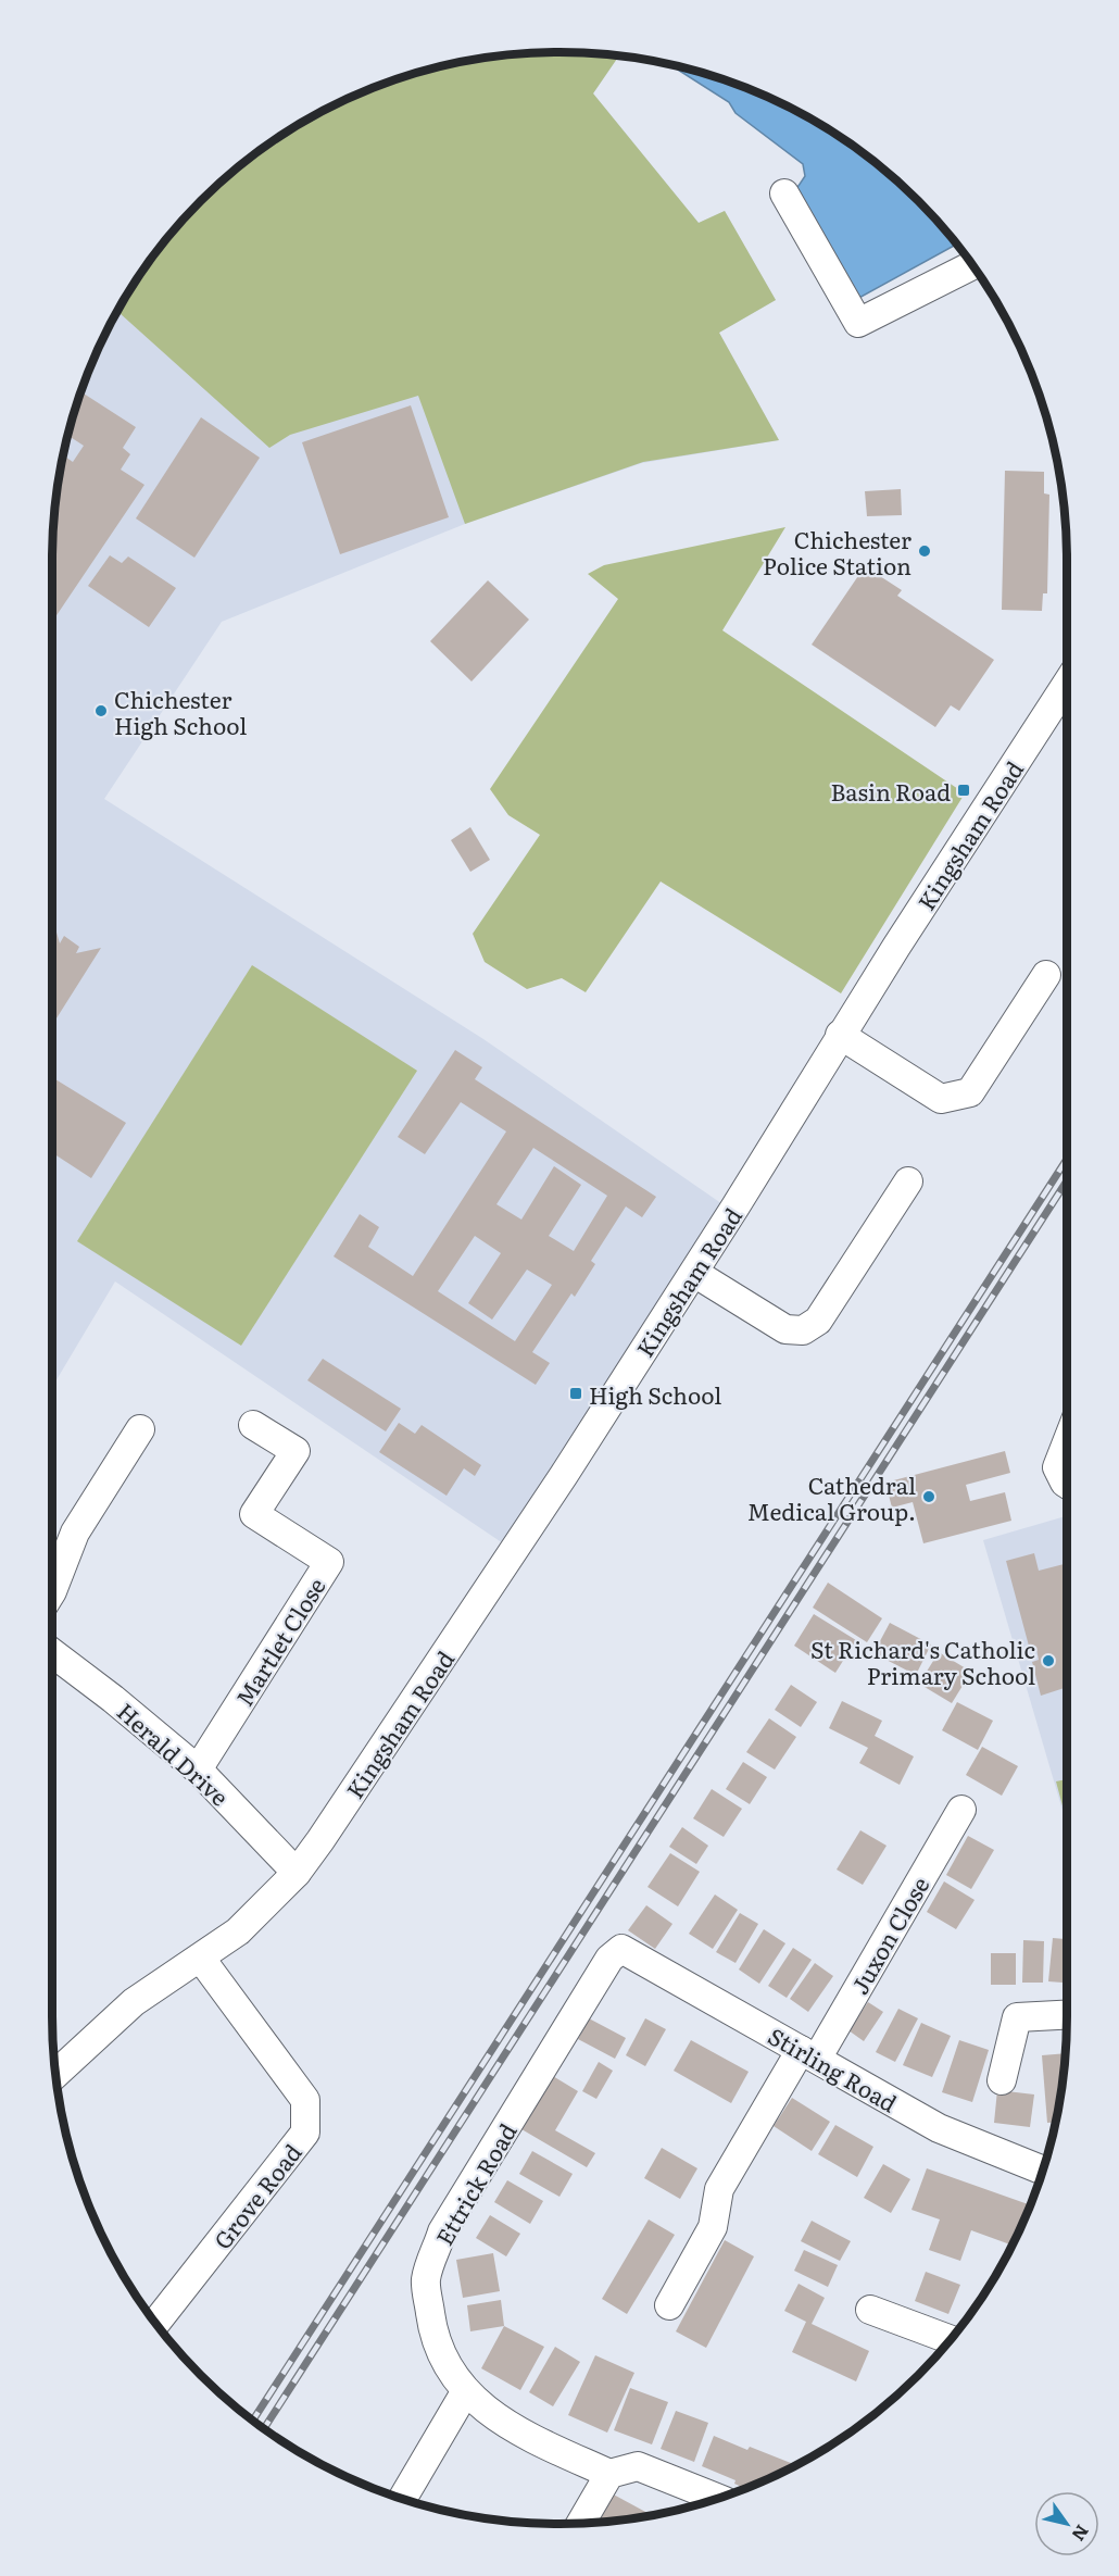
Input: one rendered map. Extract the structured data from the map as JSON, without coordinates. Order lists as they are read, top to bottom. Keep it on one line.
{"streets":{"street":["Kingsham Road","Martlet Close","Herald Drive","Juxon Close","Stirling Road","Ettrick Road","Grove Road"]},"crossings":[["Kingsham Road","Herald Drive"],["Kingsham Road","Grove Road"],["Martlet Close","Herald Drive"],["Juxon Close","Stirling Road"],["Stirling Road","Ettrick Road"]],"places":{"other":["Chichester Police Station","Chichester High School","Cathedral Medical Group.","St Richard's Catholic Primary School"],"transit":["Basin Road","High School"]},"north":"bottom right"}
